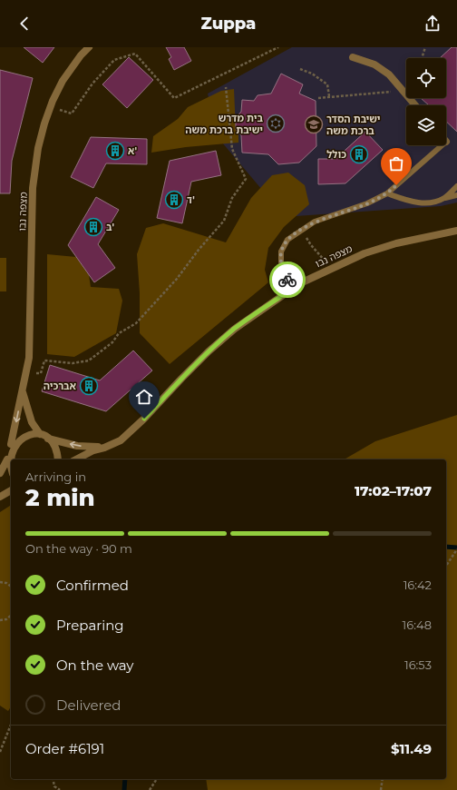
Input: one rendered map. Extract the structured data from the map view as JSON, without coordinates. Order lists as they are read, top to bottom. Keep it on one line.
{"streets":{"street":["מצפה נבו"]},"places":{"synagogue":["בית מדרש ישיבת ברכת משה"],"school or university":["ישיבת הסדר ברכת משה"],"building":["א'","כולל","ד'","ב'","אברכיה"]},"page":{"header":"Zuppa","heading":["2 min","Arriving in","17:02–17:07"],"panel":["Order #6191","$11.49"],"bar":"On the way · 90 m","list":[["Confirmed","16:42"],["Preparing","16:48"],["On the way","16:53"],"Delivered"]}}
